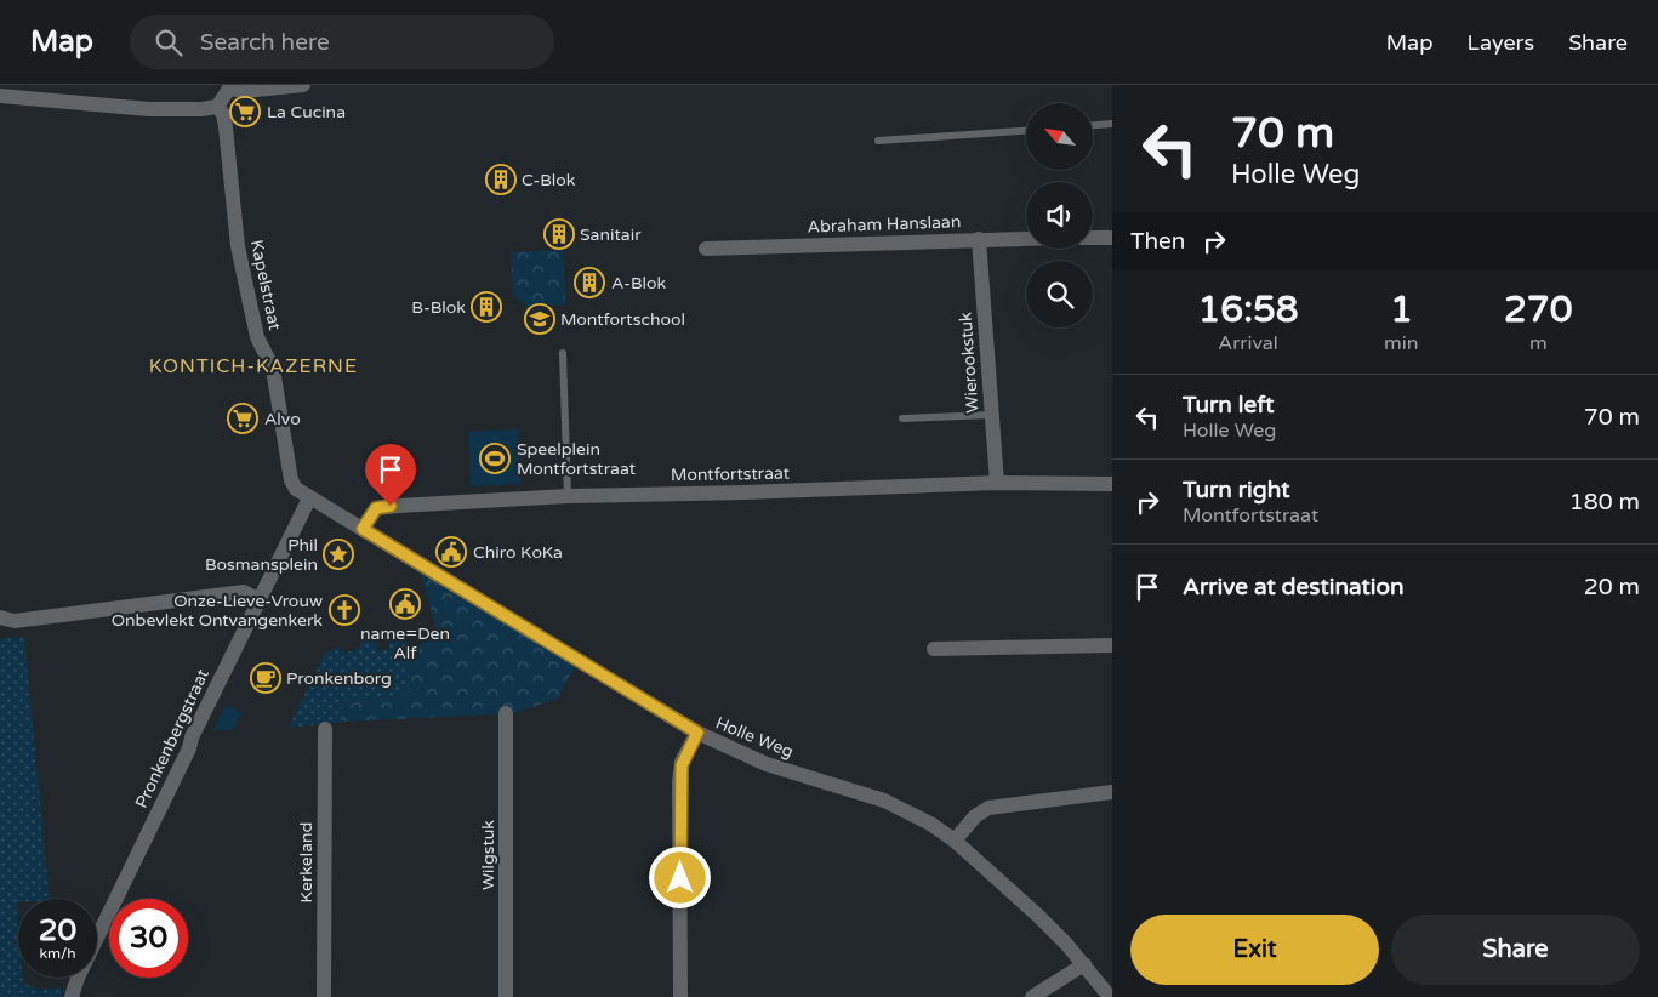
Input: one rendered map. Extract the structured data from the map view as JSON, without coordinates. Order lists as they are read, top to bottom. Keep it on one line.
{"streets":{"street":["Abraham Hanslaan","Kapelstraat","Wierookstuk","Montfortstraat","Holle Weg","Pronkenbergstraat","Wilgstuk","Kerkeland"]},"crossings":[["Abraham Hanslaan","Wierookstuk"],["Kapelstraat","Montfortstraat"],["Kapelstraat","Holle Weg"],["Kapelstraat","Pronkenbergstraat"],["Wierookstuk","Montfortstraat"],["Montfortstraat","Holle Weg"]],"districts":["KONTICH-KAZERNE"],"places":{"supermarket":["La Cucina","Alvo"],"building":["C-Blok","Sanitair","A-Blok","B-Blok"],"school or university":["Montfortschool"],"sports":["Speelplein Montfortstraat"],"public building":["Chiro KoKa","name=Den Alf"],"place":["Phil Bosmansplein"],"church":["Onze-Lieve-Vrouw Onbevlekt Ontvangenkerk"],"cafe":["Pronkenborg"]},"north":"top left","page":{"header":"Map","search":"Search here","nav":["Map","Layers","Share"],"turn":["70 m","Holle Weg"],"then":"Then","eta":["16:58","Arrival","1","min","270","m"],"list":[{"name":"Turn left","note":"Holle Weg","value":"70 m"},{"name":"Turn right","note":"Montfortstraat","value":"180 m"},{"name":"Arrive at destination","value":"20 m"}],"speed":"20 km/h","limit":"30","buttons":["Exit","Share"]}}
